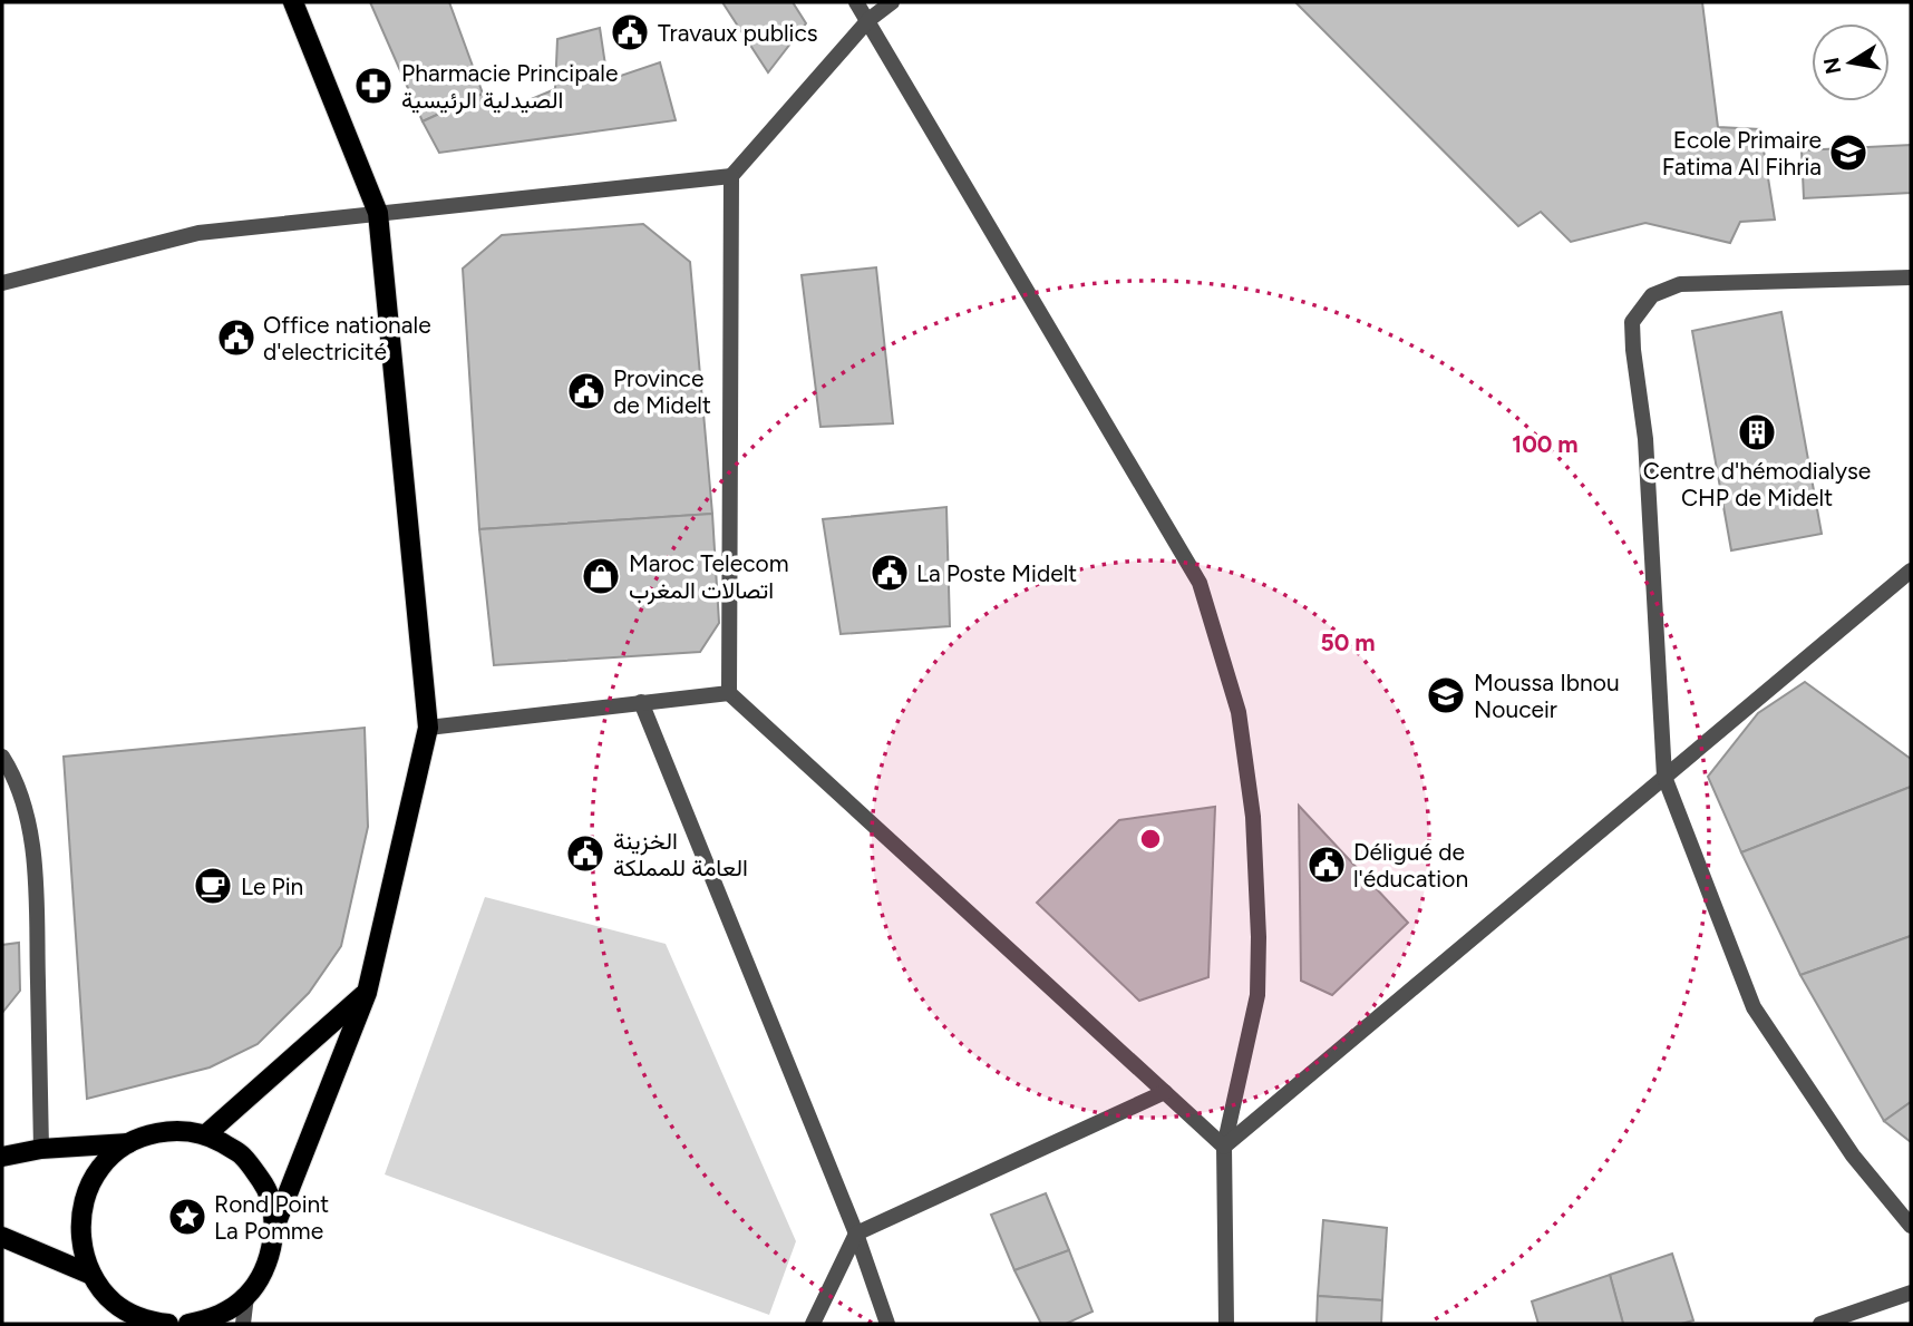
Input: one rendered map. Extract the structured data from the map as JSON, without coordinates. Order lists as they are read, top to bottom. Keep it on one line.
{"places":{"public building":["Travaux publics","Office nationale d'electricité","Province de Midelt","La Poste Midelt","الخزينة العامة للمملكة","Déligué de l'éducation"],"pharmacy":["Pharmacie Principale الصيدلية الرئيسية"],"school or university":["Ecole Primaire Fatima Al Fihria","Moussa Ibnou Nouceir"],"building":["Centre d'hémodialyse CHP de Midelt"],"shop":["Maroc Telecom اتصالات المغرب"],"cafe":["Le Pin"],"place":["Rond Point La Pomme"]},"north":"left","rings":["100 m","50 m"]}
